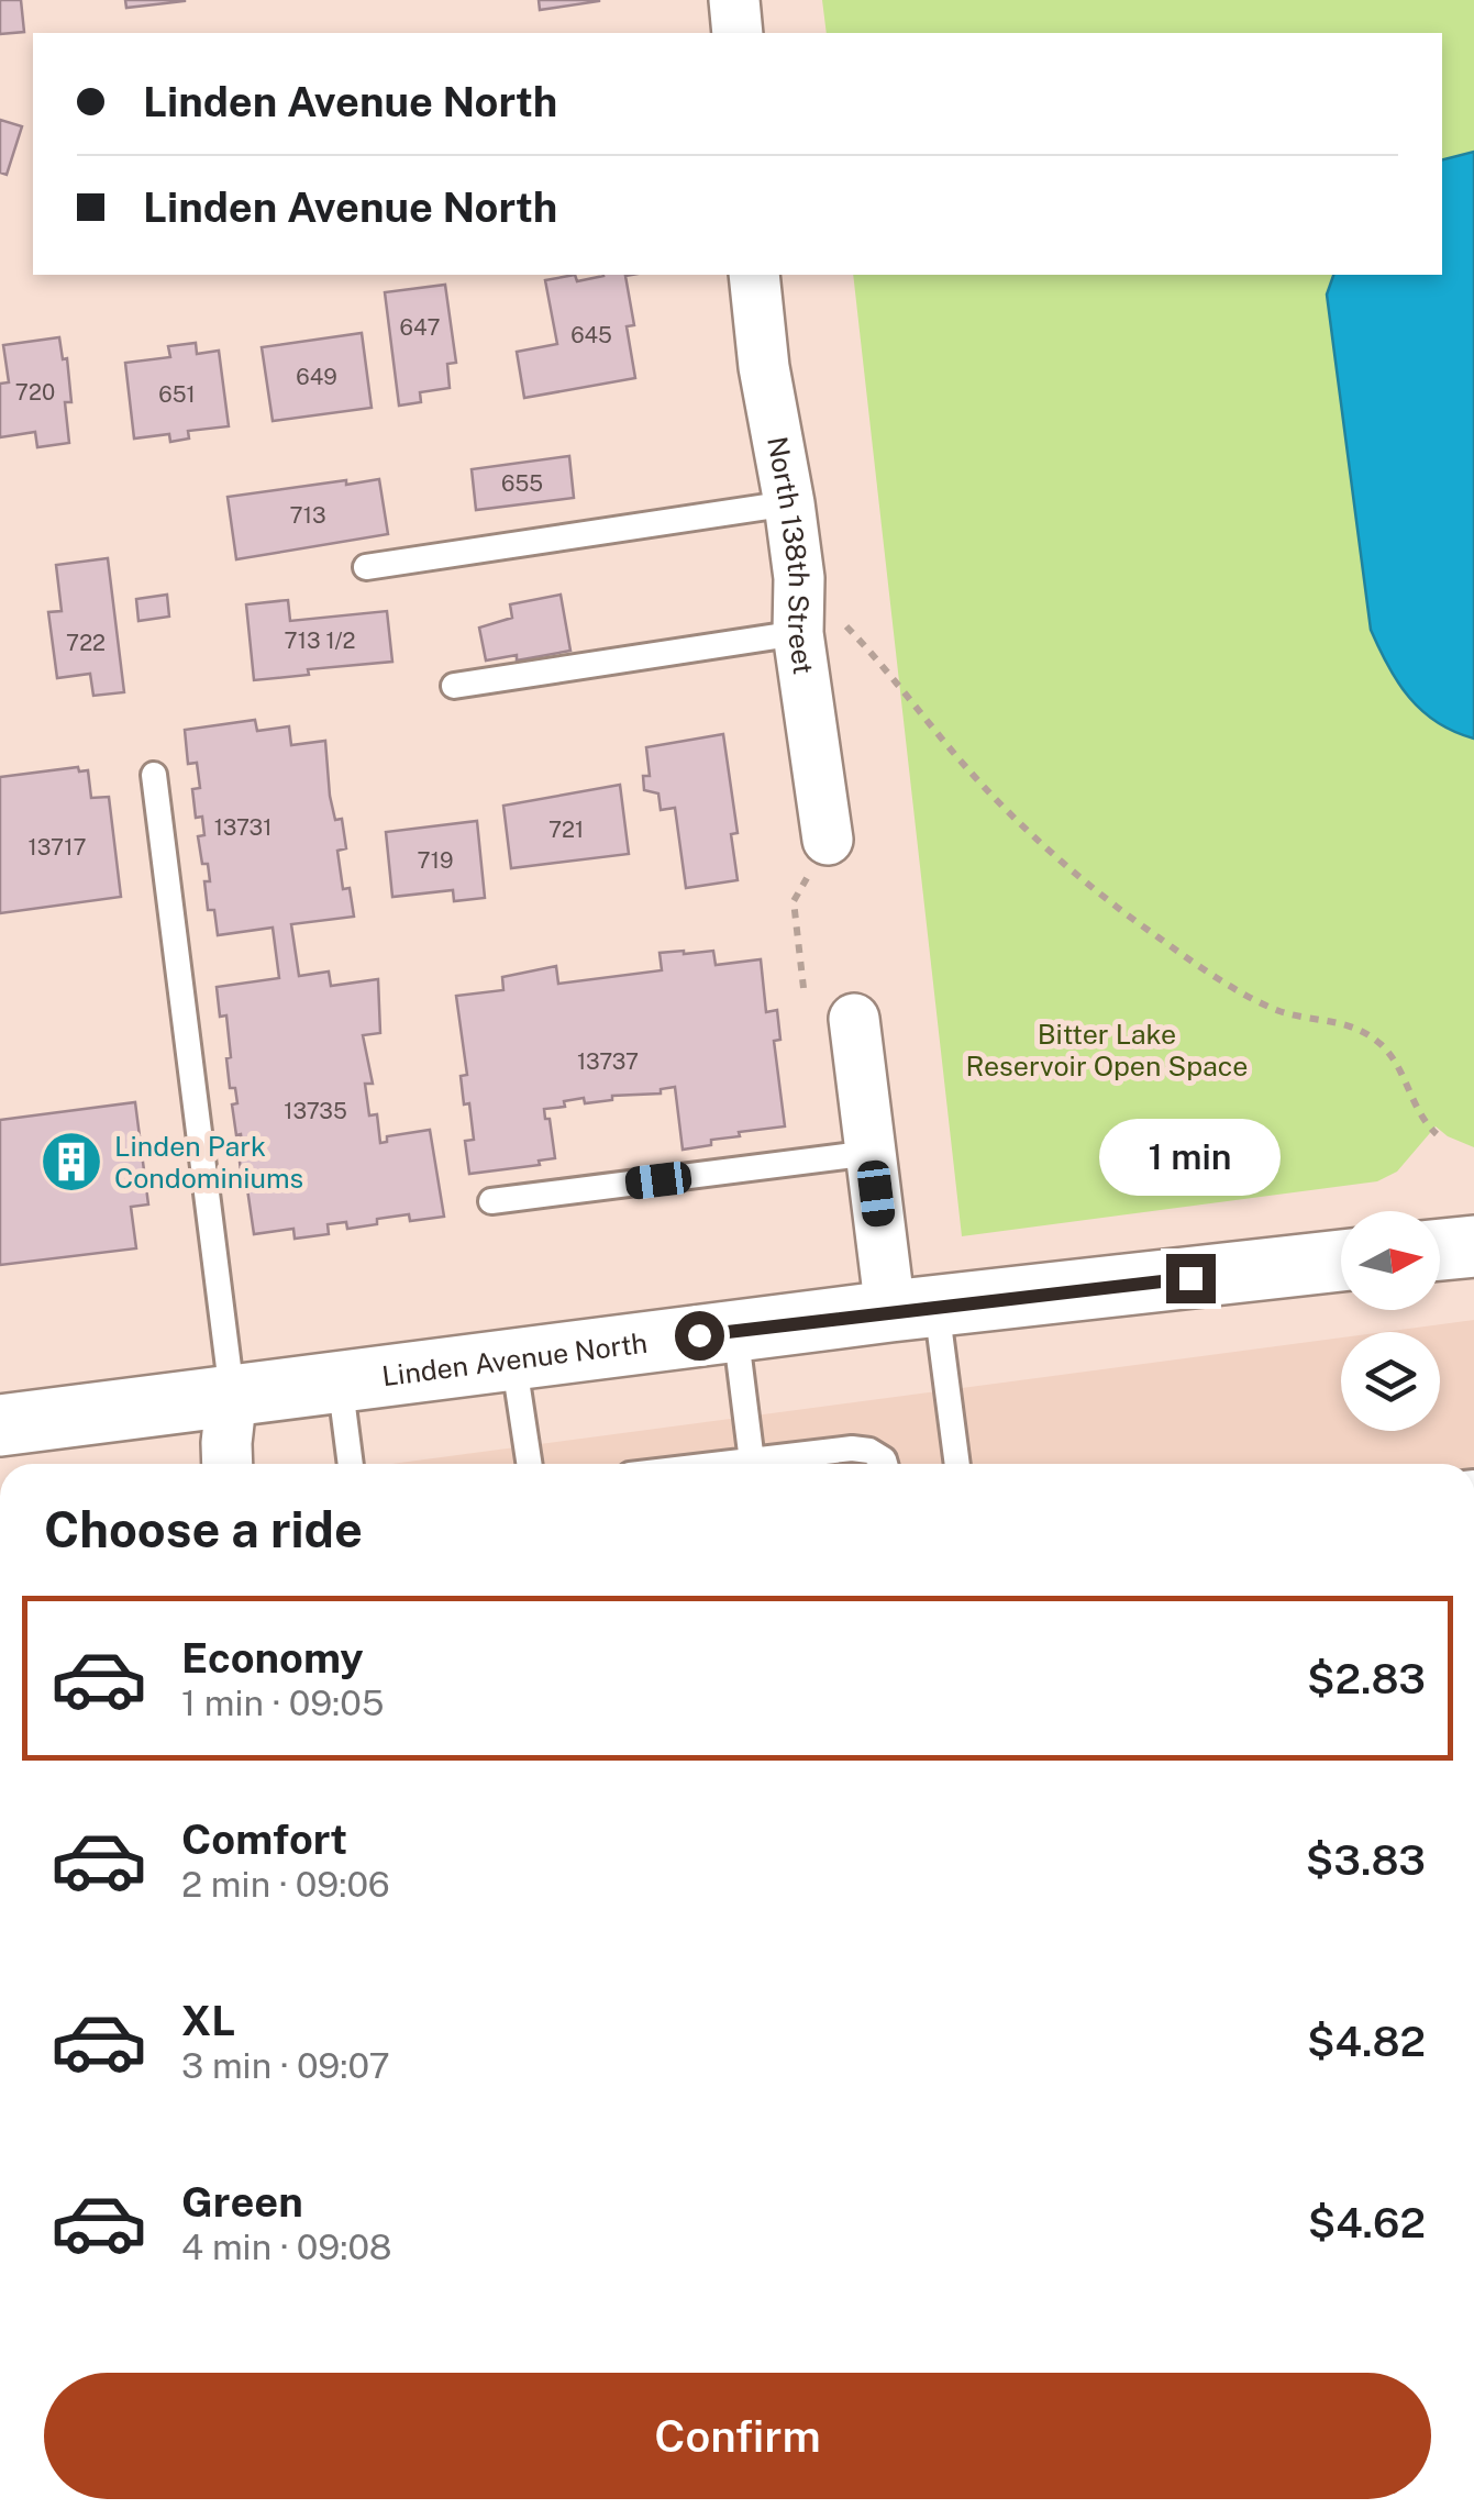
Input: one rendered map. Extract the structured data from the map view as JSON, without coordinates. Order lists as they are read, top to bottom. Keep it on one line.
{"streets":{"street":["North 138th Street","Linden Avenue North"]},"parks":["Bitter Lake Reservoir Open Space"],"places":{"building":["Linden Park Condominiums"]},"house_numbers":["647","645","649","720","651","655","713","713 1/2","722","13731","721","13717","719","13737","13735"],"north":"right","page":{"banner":["Linden Avenue North","Linden Avenue North"],"bubble":"1 min","heading":"Choose a ride","list":[{"name":"Economy","note":"1 min · 09:05","value":"$2.83"},{"name":"Comfort","note":"2 min · 09:06","value":"$3.83"},{"name":"XL","note":"3 min · 09:07","value":"$4.82"},{"name":"Green","note":"4 min · 09:08","value":"$4.62"}],"buttons":"Confirm"}}
